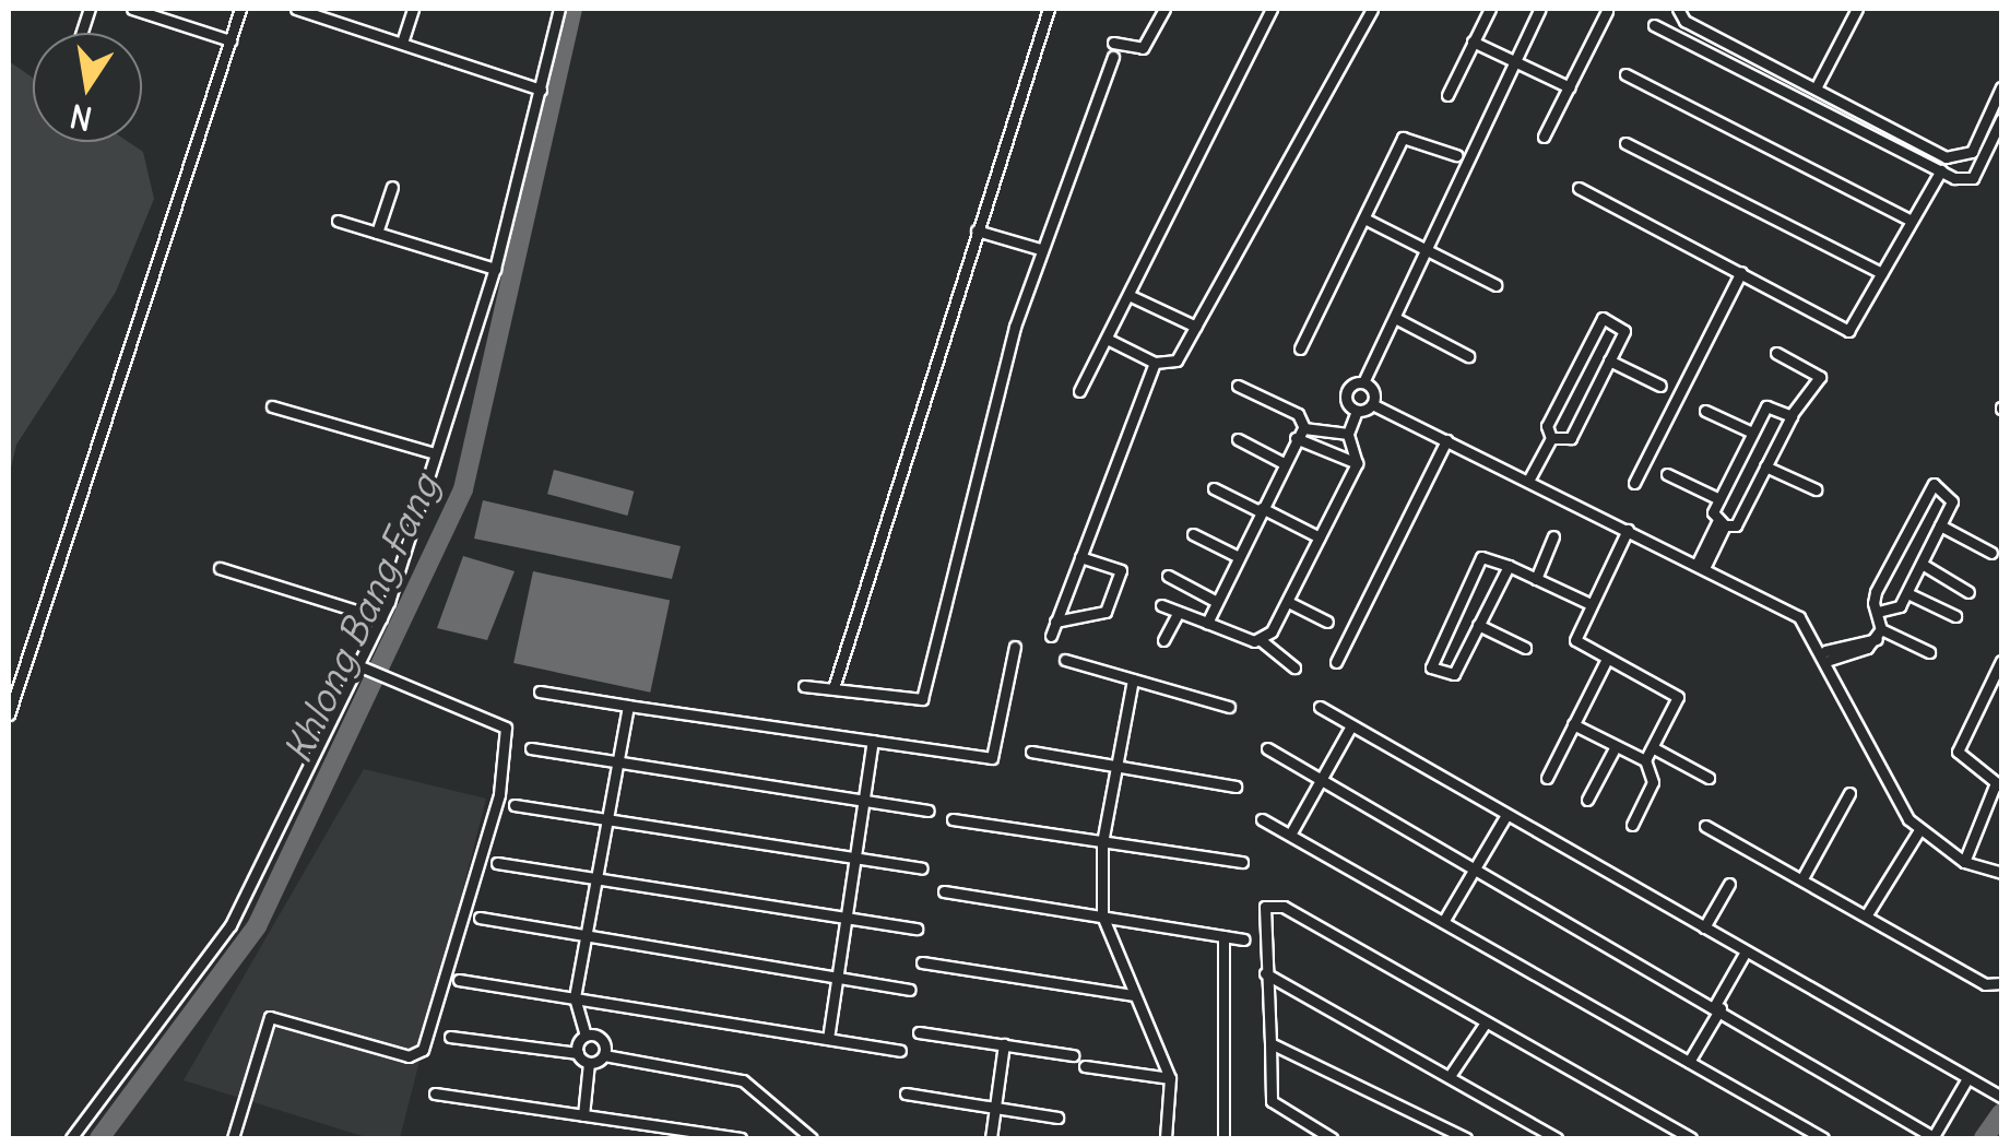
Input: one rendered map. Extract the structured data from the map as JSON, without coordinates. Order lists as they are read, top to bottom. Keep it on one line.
{"water":["Khlong Bang Fang"],"north":"bottom"}
